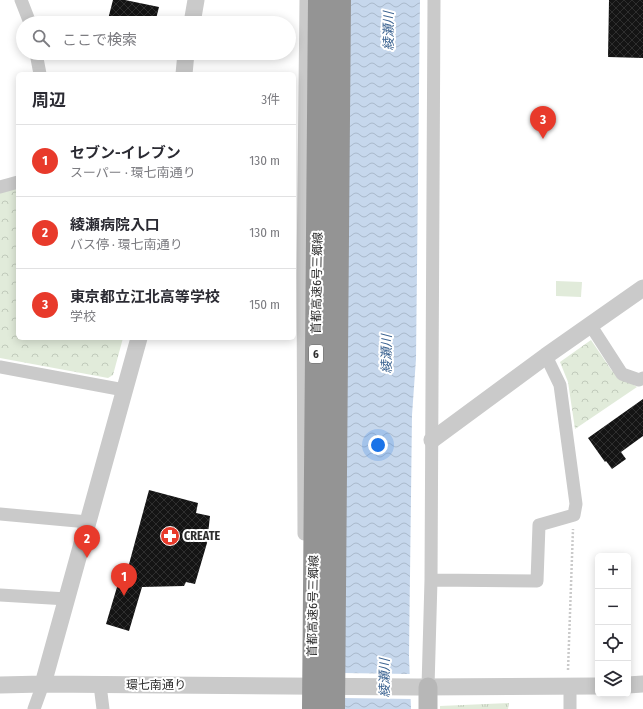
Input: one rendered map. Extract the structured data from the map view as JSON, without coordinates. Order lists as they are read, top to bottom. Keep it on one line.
{"streets":{"highway":["首都高速6号三郷線","6"],"street":["環七南通り"]},"water":["綾瀬川"],"places":{"pharmacy":["CREATE"]},"page":{"search":"ここで検索","heading":["周辺","3件"],"pins":["3","2","1"],"list":[{"mark":"1","name":"セブン-イレブン","note":"スーパー · 環七南通り","value":"130 m"},{"mark":"2","name":"綾瀬病院入口","note":"バス停 · 環七南通り","value":"130 m"},{"mark":"3","name":"東京都立江北高等学校","note":"学校","value":"150 m"}],"map_buttons":["+","−"]}}
